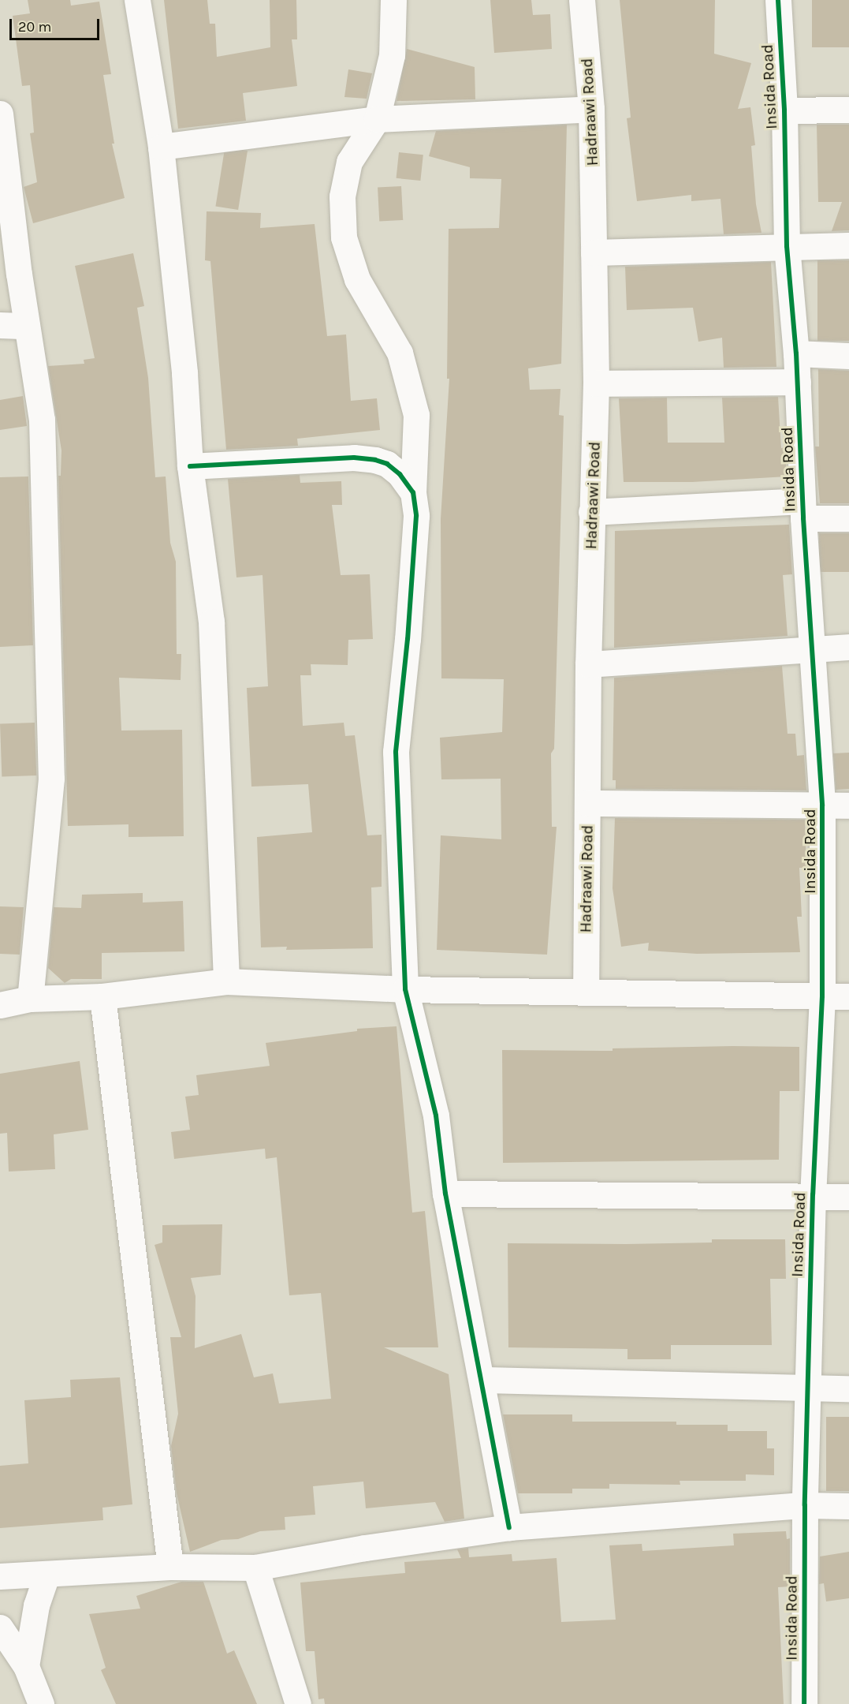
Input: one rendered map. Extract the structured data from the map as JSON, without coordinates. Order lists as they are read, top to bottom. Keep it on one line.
{"streets":{"street":["Insida Road","Hadraawi Road"]},"scale_bar":"20 m"}
